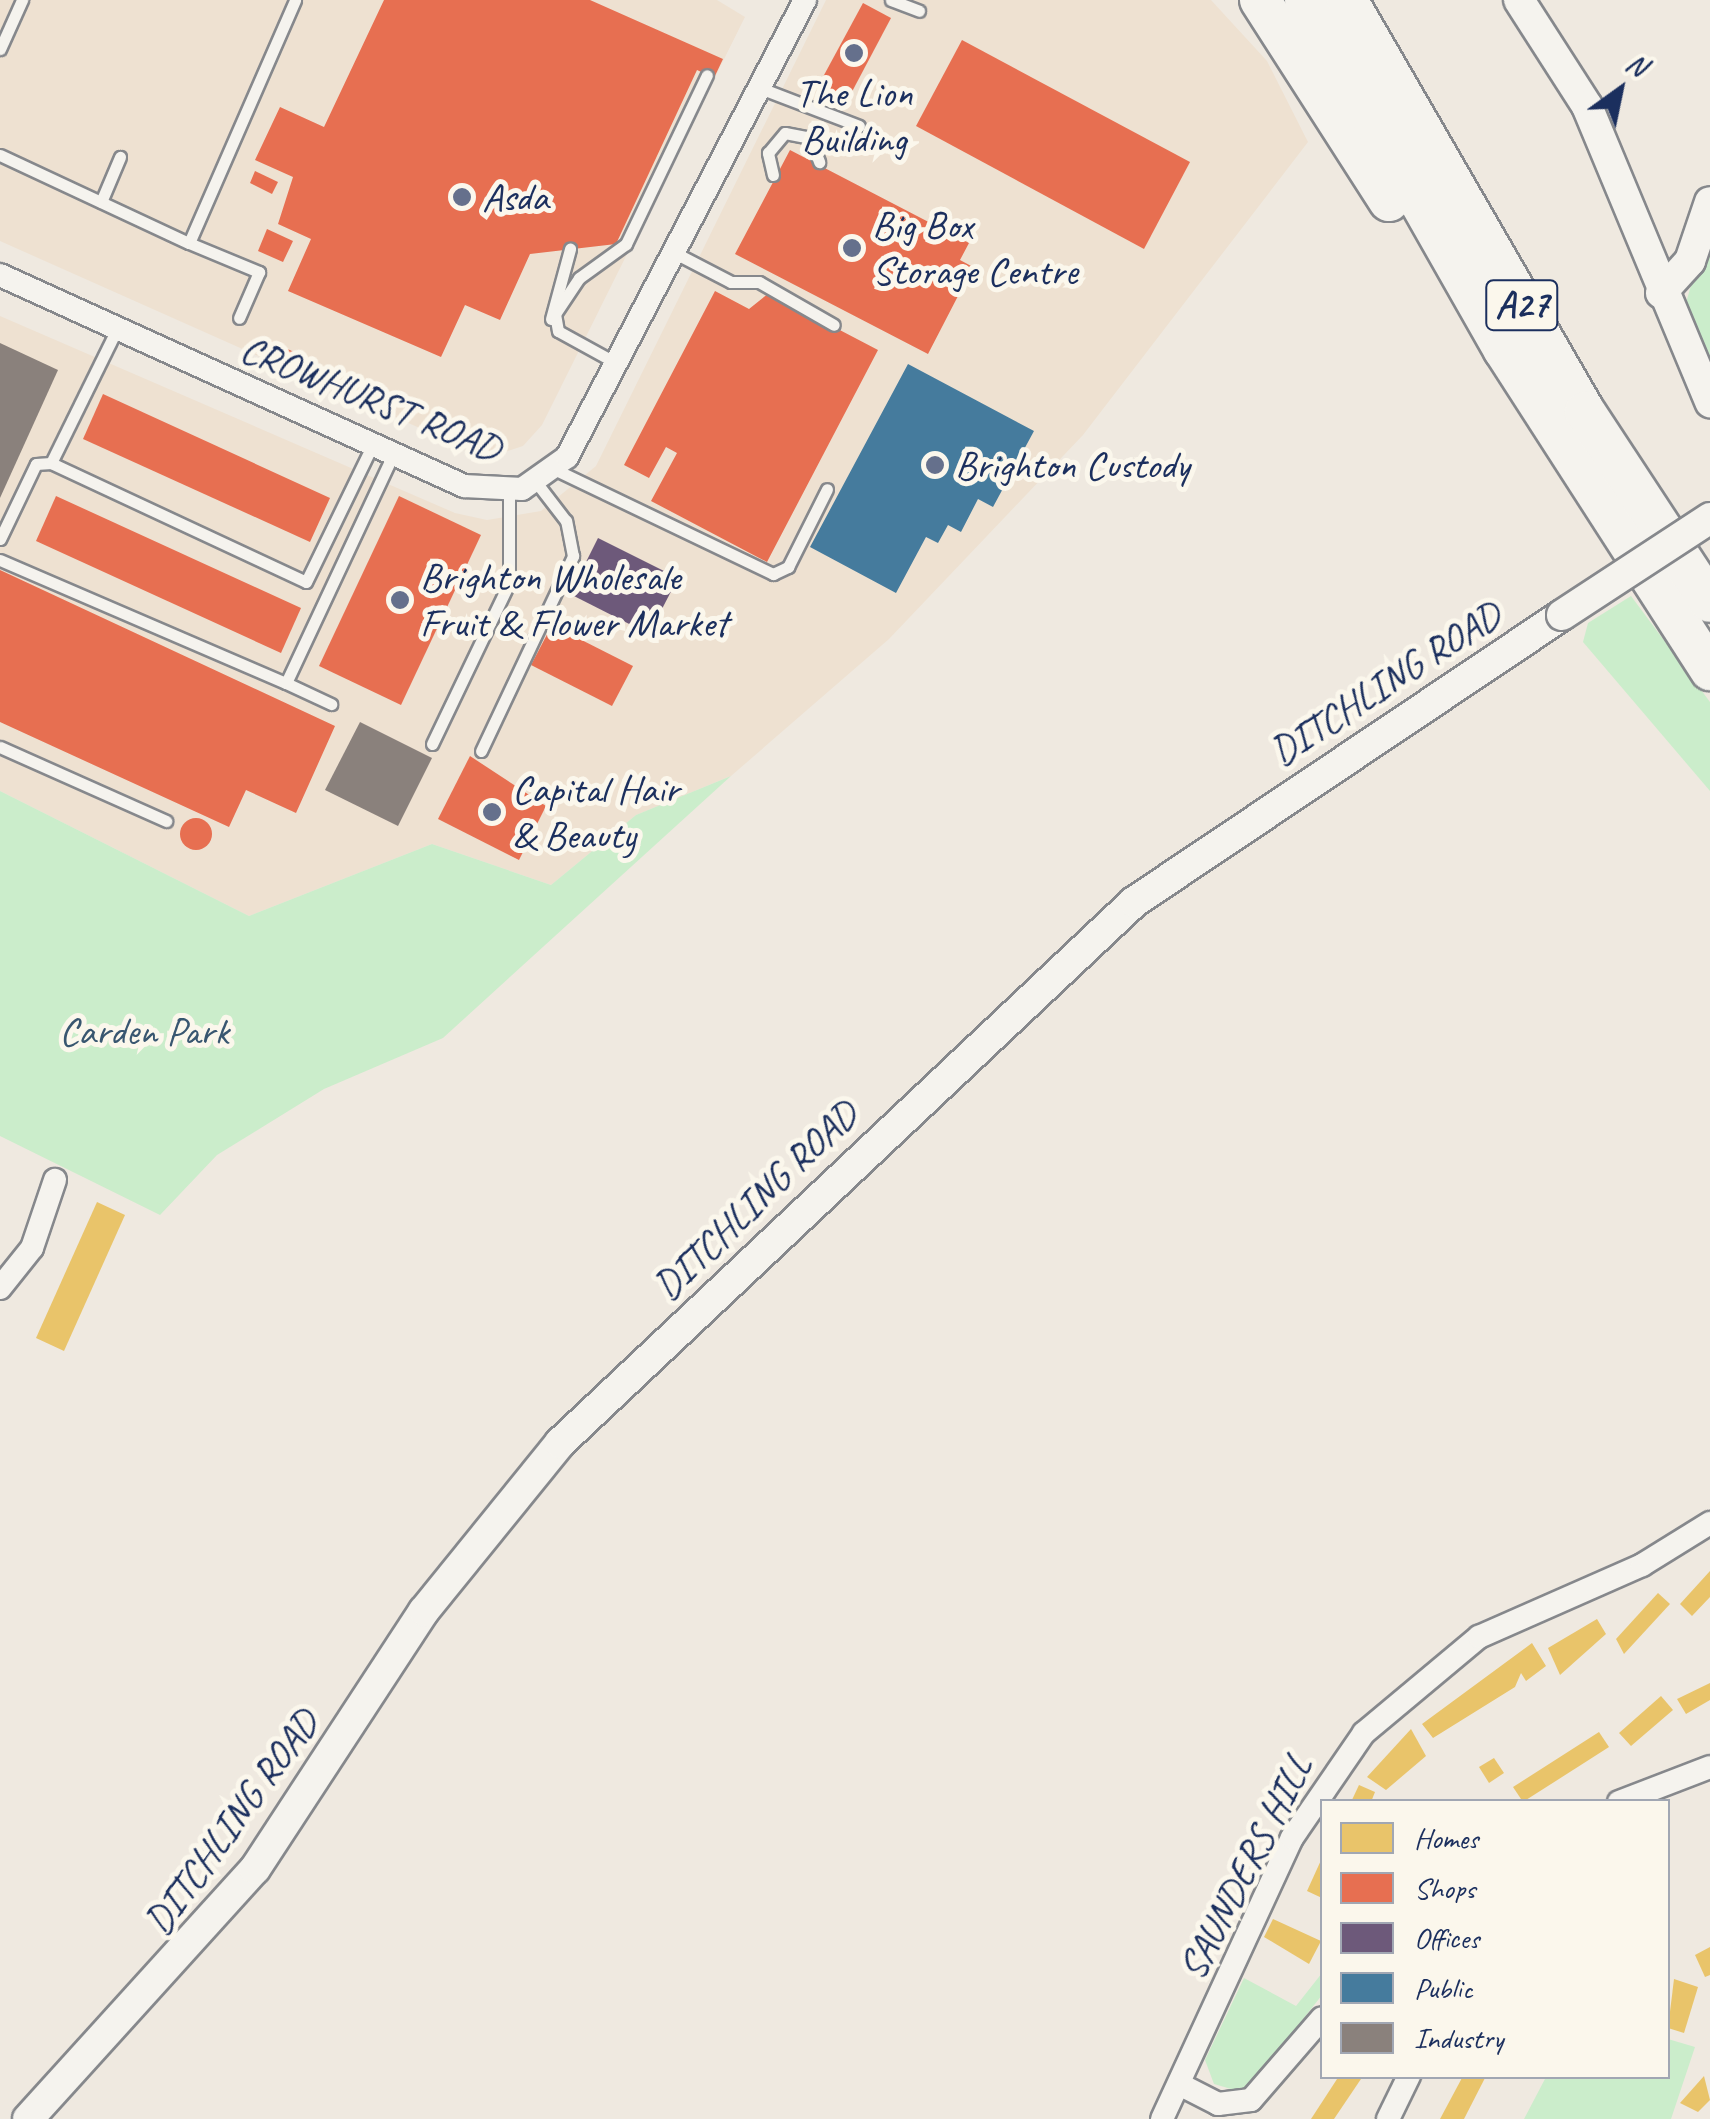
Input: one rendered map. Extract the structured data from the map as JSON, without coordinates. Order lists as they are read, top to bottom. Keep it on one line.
{"streets":{"highway":["A27"],"street":["CROWHURST ROAD","DITCHLING ROAD","SAUNDERS HILL"]},"parks":["Carden Park"],"places":["The Lion Building","Asda","Big Box Storage Centre","Brighton Custody","Brighton Wholesale Fruit & Flower Market","Capital Hair & Beauty"],"legend":["Homes","Shops","Offices","Public","Industry"],"north":"top right"}
